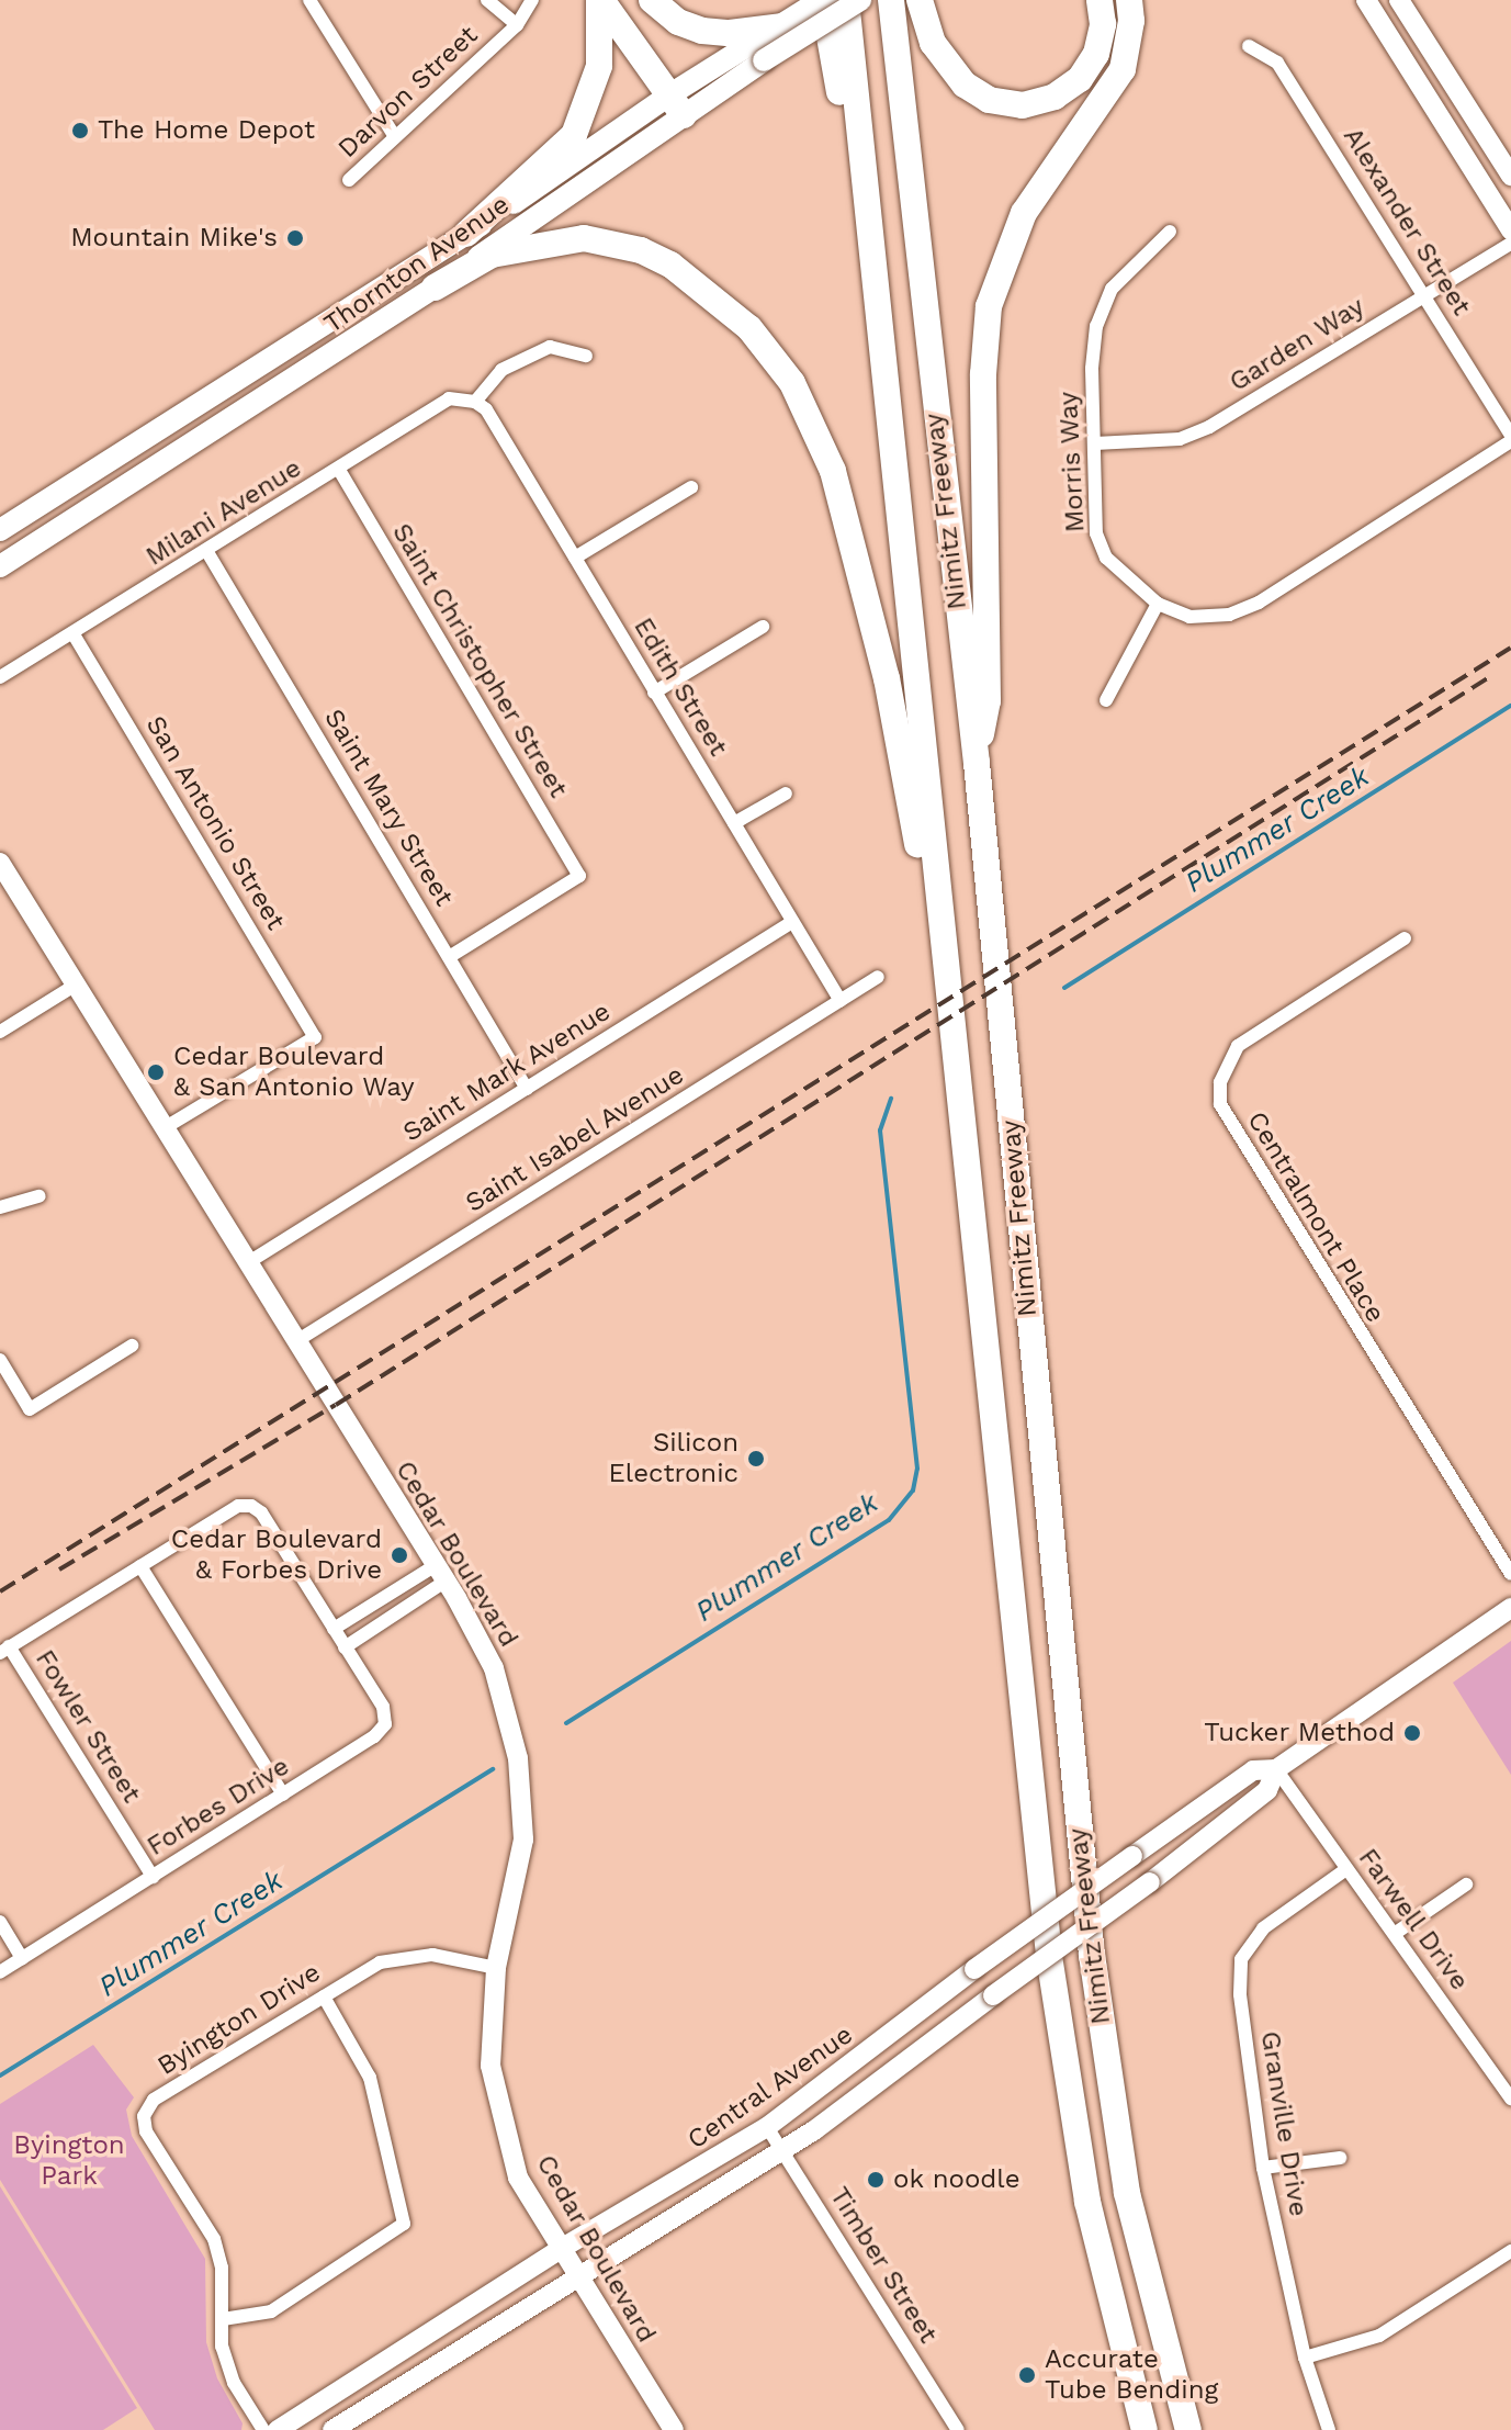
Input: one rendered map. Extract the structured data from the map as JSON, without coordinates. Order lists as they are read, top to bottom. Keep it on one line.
{"streets":{"highway":["Nimitz Freeway"],"main road":["Thornton Avenue","Cedar Boulevard","Central Avenue"],"street":["Darvon Street","Alexander Street","Garden Way","Morris Way","Milani Avenue","Saint Christopher Street","Edith Street","Saint Mary Street","San Antonio Street","Saint Mark Avenue","Saint Isabel Avenue","Centralmont Place","Fowler Street","Forbes Drive","Farwell Drive","Byington Drive","Granville Drive","Timber Street"]},"crossings":[["Alexander Street","Garden Way"],["Alexander Street","Morris Way"],["Garden Way","Morris Way"],["Milani Avenue","Saint Christopher Street"],["Milani Avenue","Edith Street"],["Milani Avenue","Saint Mary Street"],["Milani Avenue","San Antonio Street"],["Saint Christopher Street","Saint Mary Street"],["Edith Street","Saint Mark Avenue"],["Edith Street","Saint Isabel Avenue"],["Saint Mary Street","Saint Mark Avenue"],["San Antonio Street","Cedar Boulevard"],["Saint Mark Avenue","Cedar Boulevard"],["Saint Isabel Avenue","Cedar Boulevard"],["Cedar Boulevard","Byington Drive"],["Cedar Boulevard","Central Avenue"],["Fowler Street","Forbes Drive"],["Farwell Drive","Central Avenue"],["Farwell Drive","Granville Drive"],["Central Avenue","Timber Street"]],"water":["Plummer Creek"],"parks":["Byington Park"],"places":["The Home Depot","Mountain Mike's","Cedar Boulevard & San Antonio Way","Silicon Electronic","Cedar Boulevard & Forbes Drive","Tucker Method","ok noodle","Accurate Tube Bending"]}
